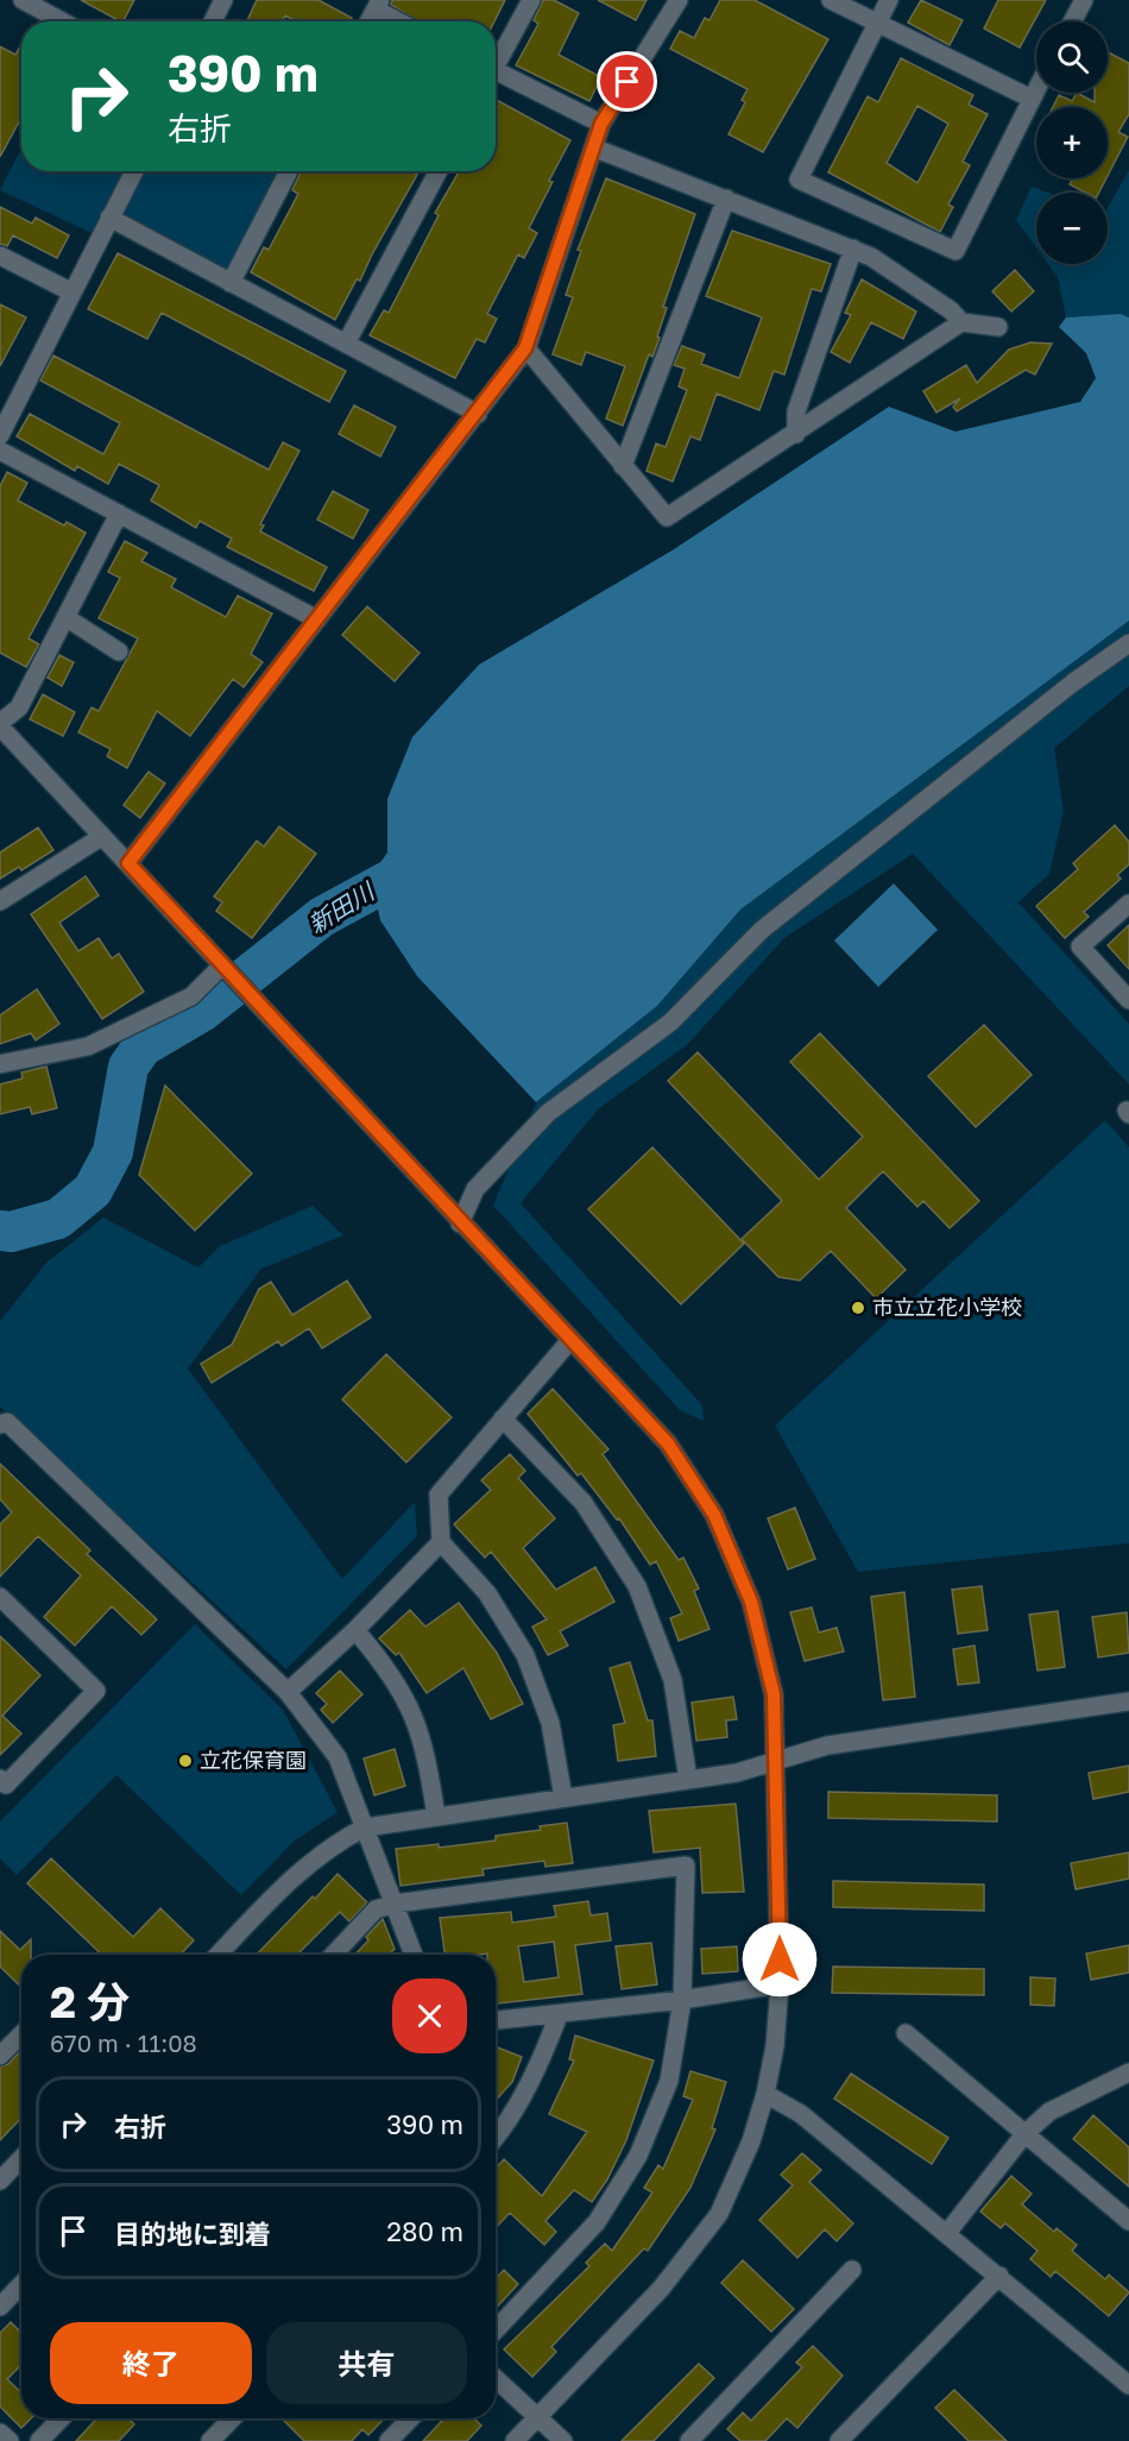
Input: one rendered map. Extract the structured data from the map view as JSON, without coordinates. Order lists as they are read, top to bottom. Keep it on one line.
{"water":["新田川"],"places":["市立立花小学校","立花保育園"],"page":{"map_buttons":["+","−"],"turn":["390 m","右折"],"heading":["2 分","670 m · 11:08"],"list":[{"name":"右折","value":"390 m"},{"name":"目的地に到着","value":"280 m"}],"buttons":["終了","共有"]}}
